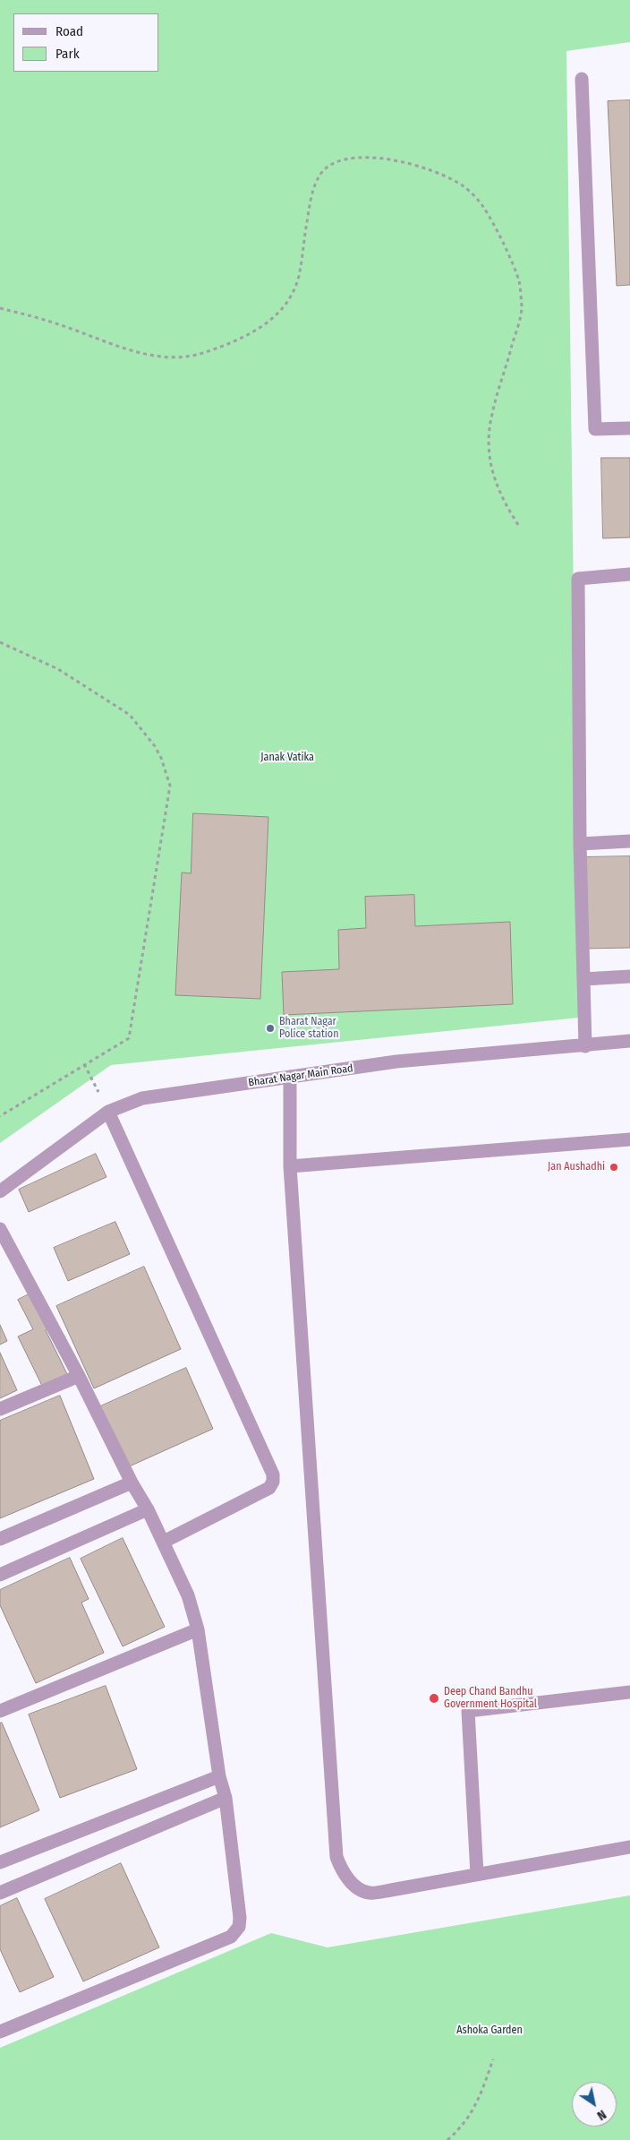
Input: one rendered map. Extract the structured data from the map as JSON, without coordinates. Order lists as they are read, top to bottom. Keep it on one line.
{"streets":{"street":["Bharat Nagar Main Road"]},"parks":["Janak Vatika","Ashoka Garden"],"places":["Bharat Nagar Police station","Jan Aushadhi","Deep Chand Bandhu Government Hospital"],"legend":["Road","Park"],"north":"bottom right"}
